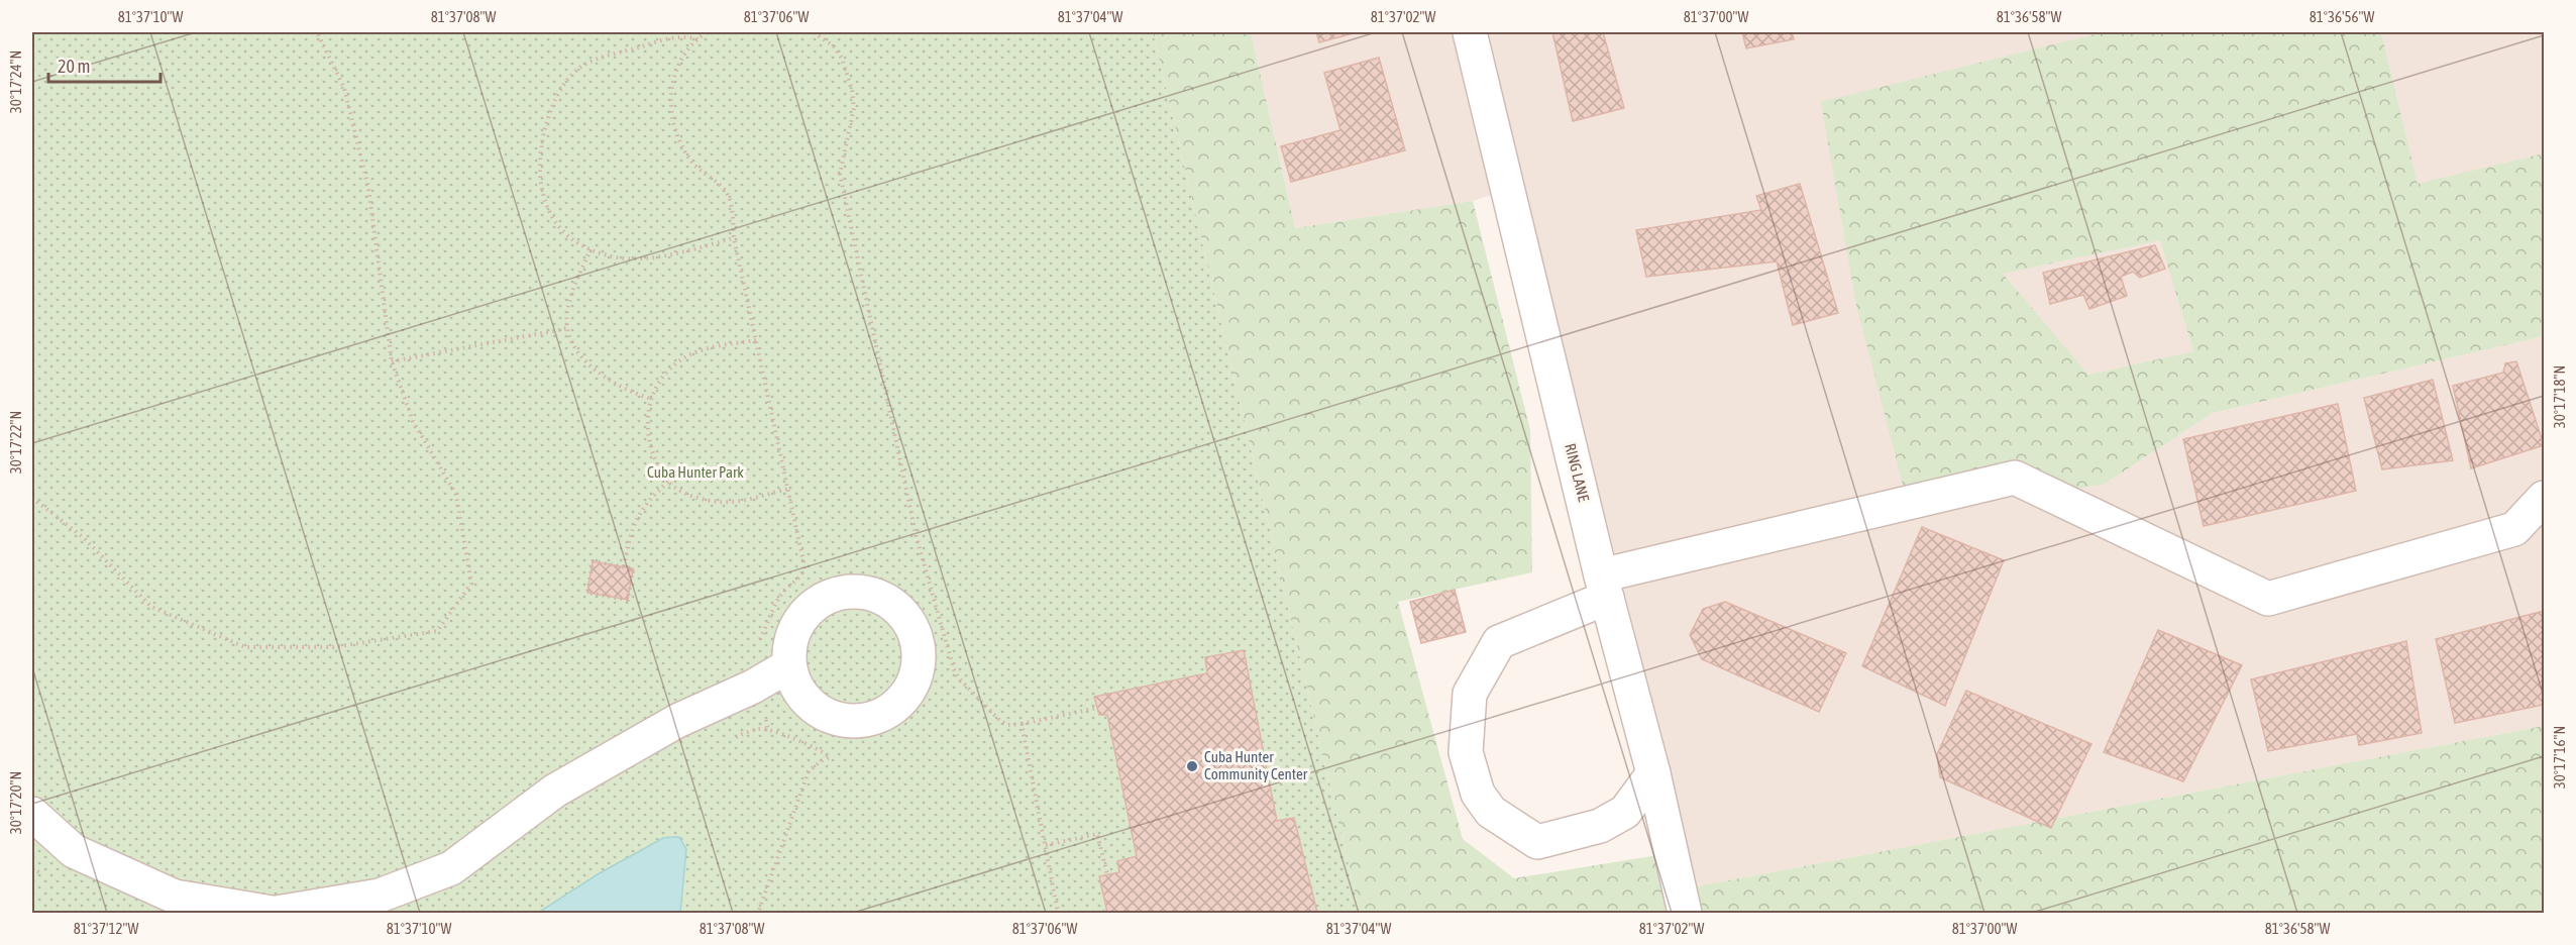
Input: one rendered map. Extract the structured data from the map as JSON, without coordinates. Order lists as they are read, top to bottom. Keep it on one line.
{"streets":{"street":["RING LANE"]},"parks":["Cuba Hunter Park"],"places":["Cuba Hunter Community Center"],"scale_bar":"20 m","coordinates":["81°37'10\"W","81°37'08\"W","81°37'06\"W","81°37'04\"W","81°37'02\"W","81°37'00\"W","81°36'58\"W","81°36'56\"W","30°17'24\"N","30°17'18\"N","30°17'22\"N","30°17'16\"N","30°17'20\"N","81°37'12\"W"]}
